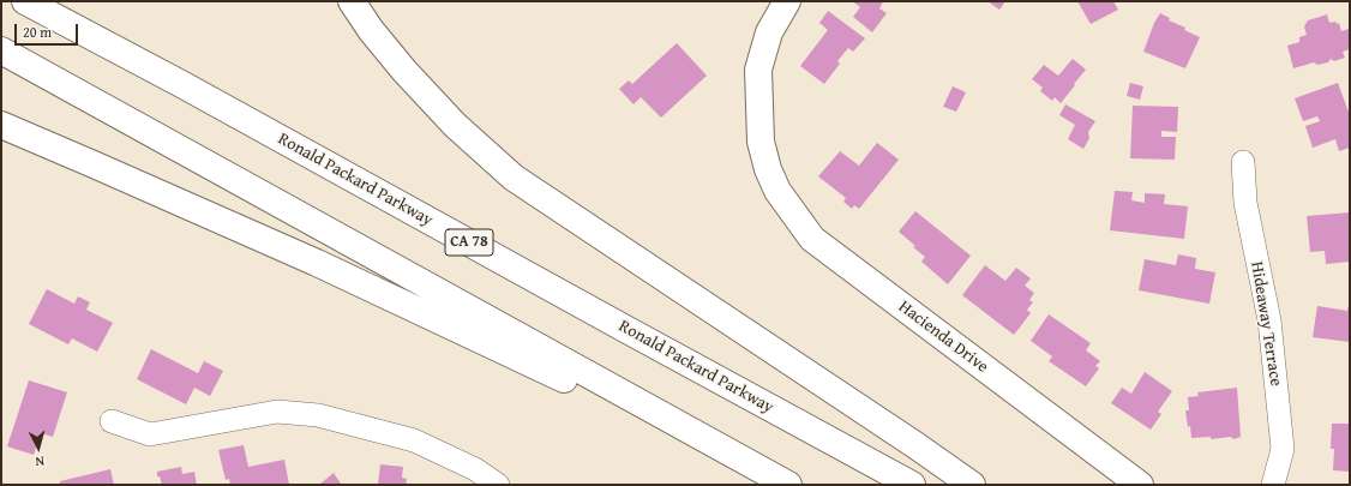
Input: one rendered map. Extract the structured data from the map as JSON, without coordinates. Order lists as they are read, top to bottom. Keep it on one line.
{"streets":{"main road":["Ronald Packard Parkway","CA 78","Hacienda Drive"],"street":["Hideaway Terrace"]},"scale_bar":"20 m","north":"bottom"}
